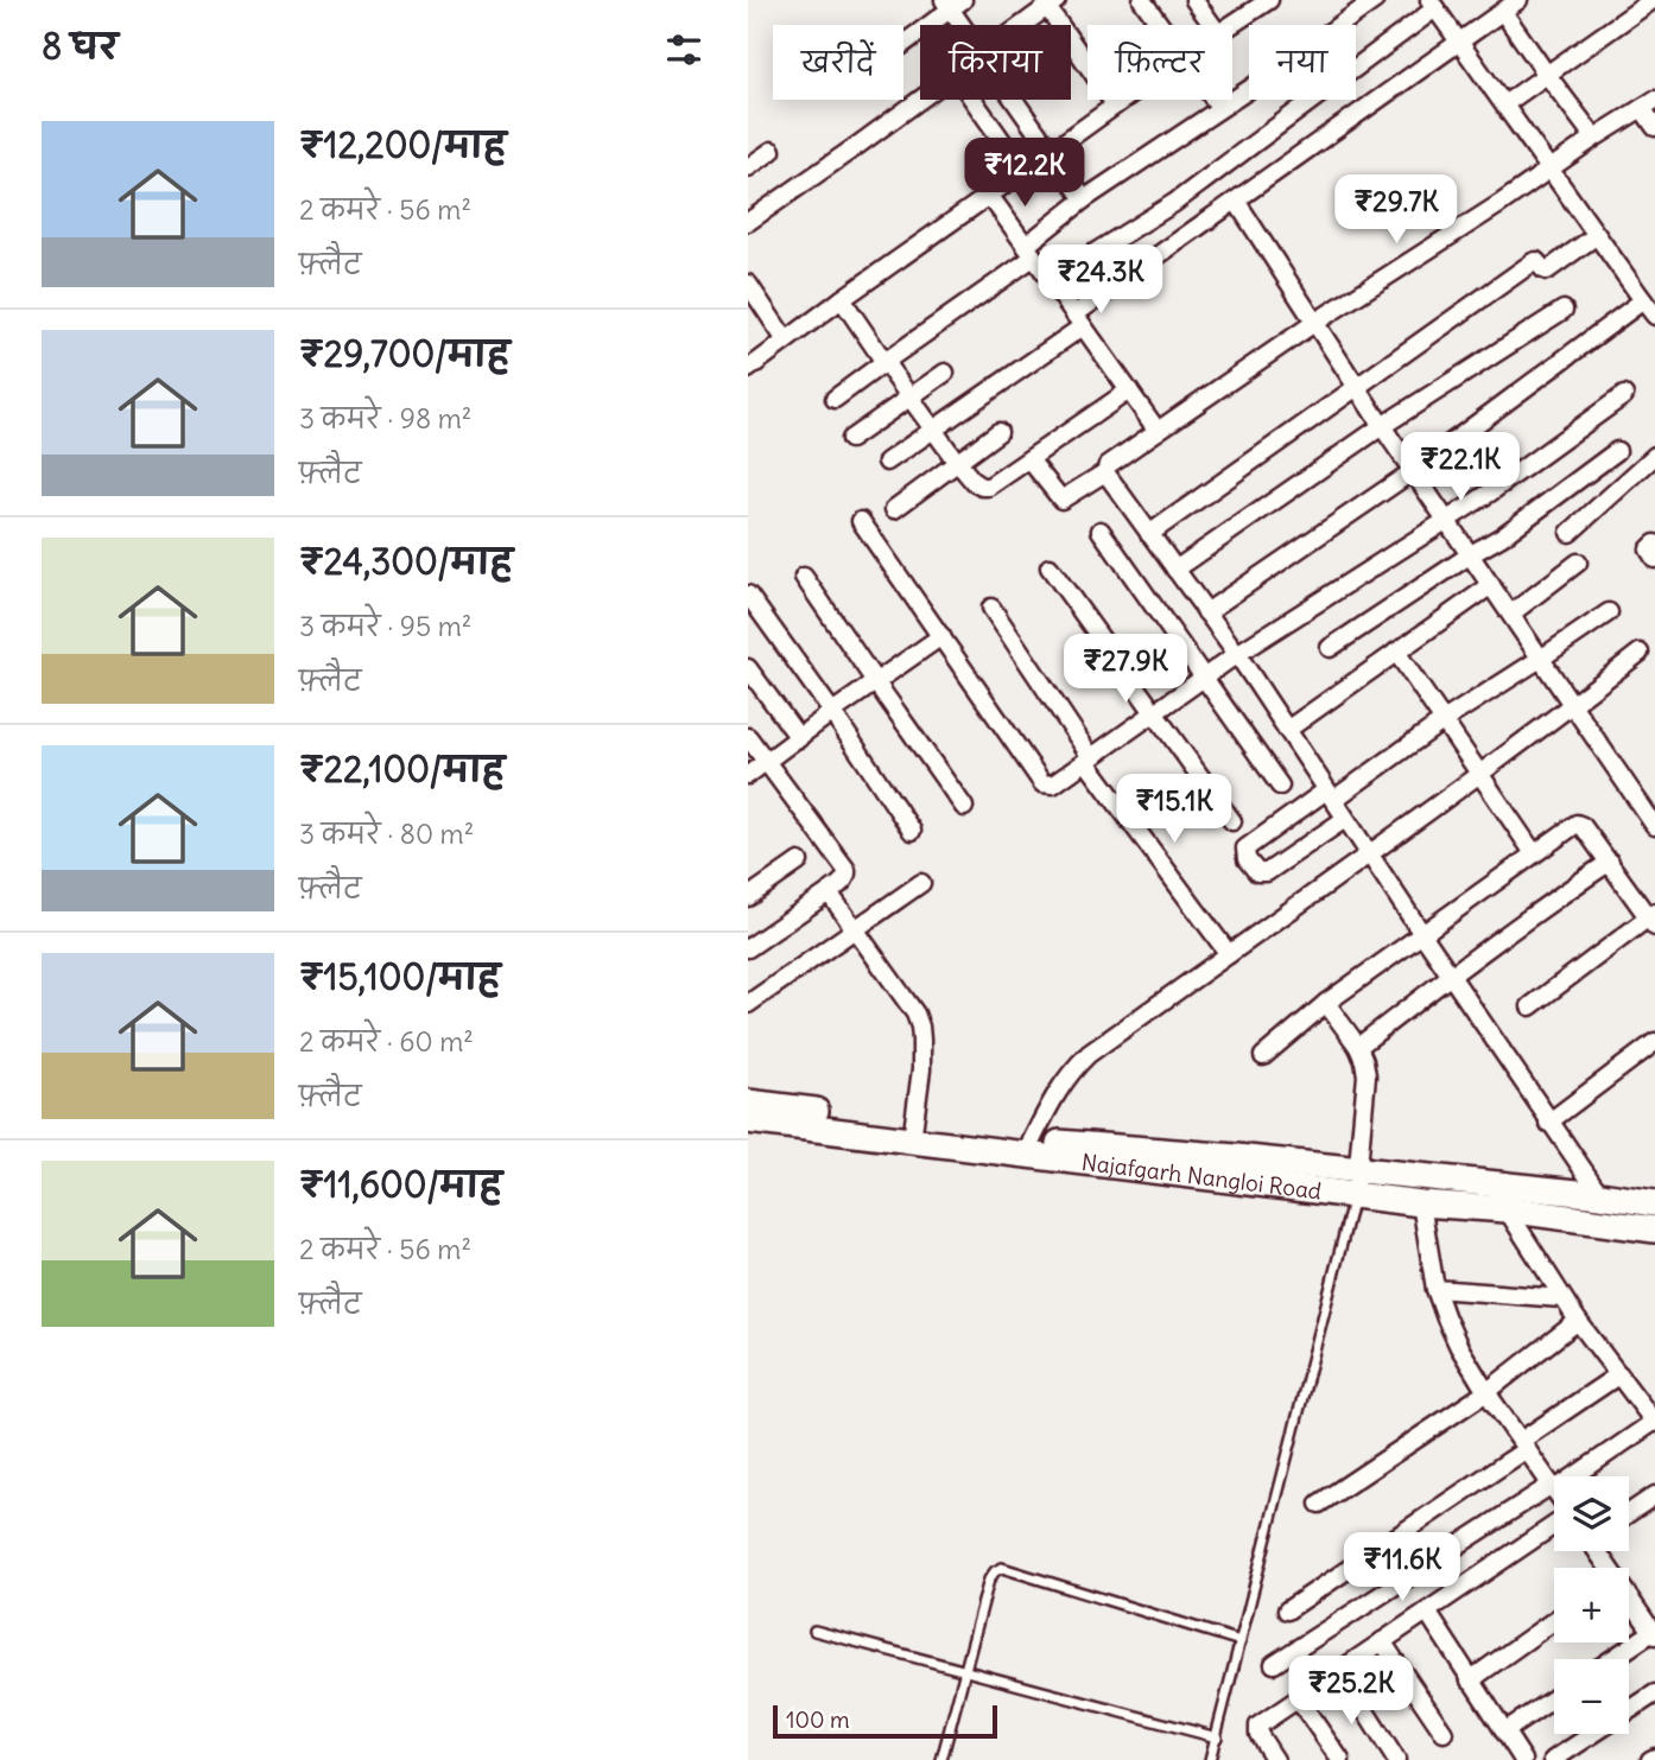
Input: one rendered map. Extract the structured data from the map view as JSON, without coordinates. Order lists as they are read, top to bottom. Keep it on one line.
{"streets":{"main road":["Najafgarh Nangloi Road"]},"scale_bar":"100 m","page":{"heading":"8 घर","chip":["खरीदें","किराया","फ़िल्टर","नया"],"list":[{"name":"₹12,200/माह","note":"2 कमरे · 56 m² · फ़्लैट"},{"name":"₹29,700/माह","note":"3 कमरे · 98 m² · फ़्लैट"},{"name":"₹24,300/माह","note":"3 कमरे · 95 m² · फ़्लैट"},{"name":"₹22,100/माह","note":"3 कमरे · 80 m² · फ़्लैट"},{"name":"₹15,100/माह","note":"2 कमरे · 60 m² · फ़्लैट"},{"name":"₹11,600/माह","note":"2 कमरे · 56 m² · फ़्लैट"}],"price":["₹12.2K","₹29.7K","₹24.3K","₹22.1K","₹27.9K","₹15.1K","₹11.6K","₹25.2K"],"map_buttons":["+","−"],"scale":"100 m"}}
